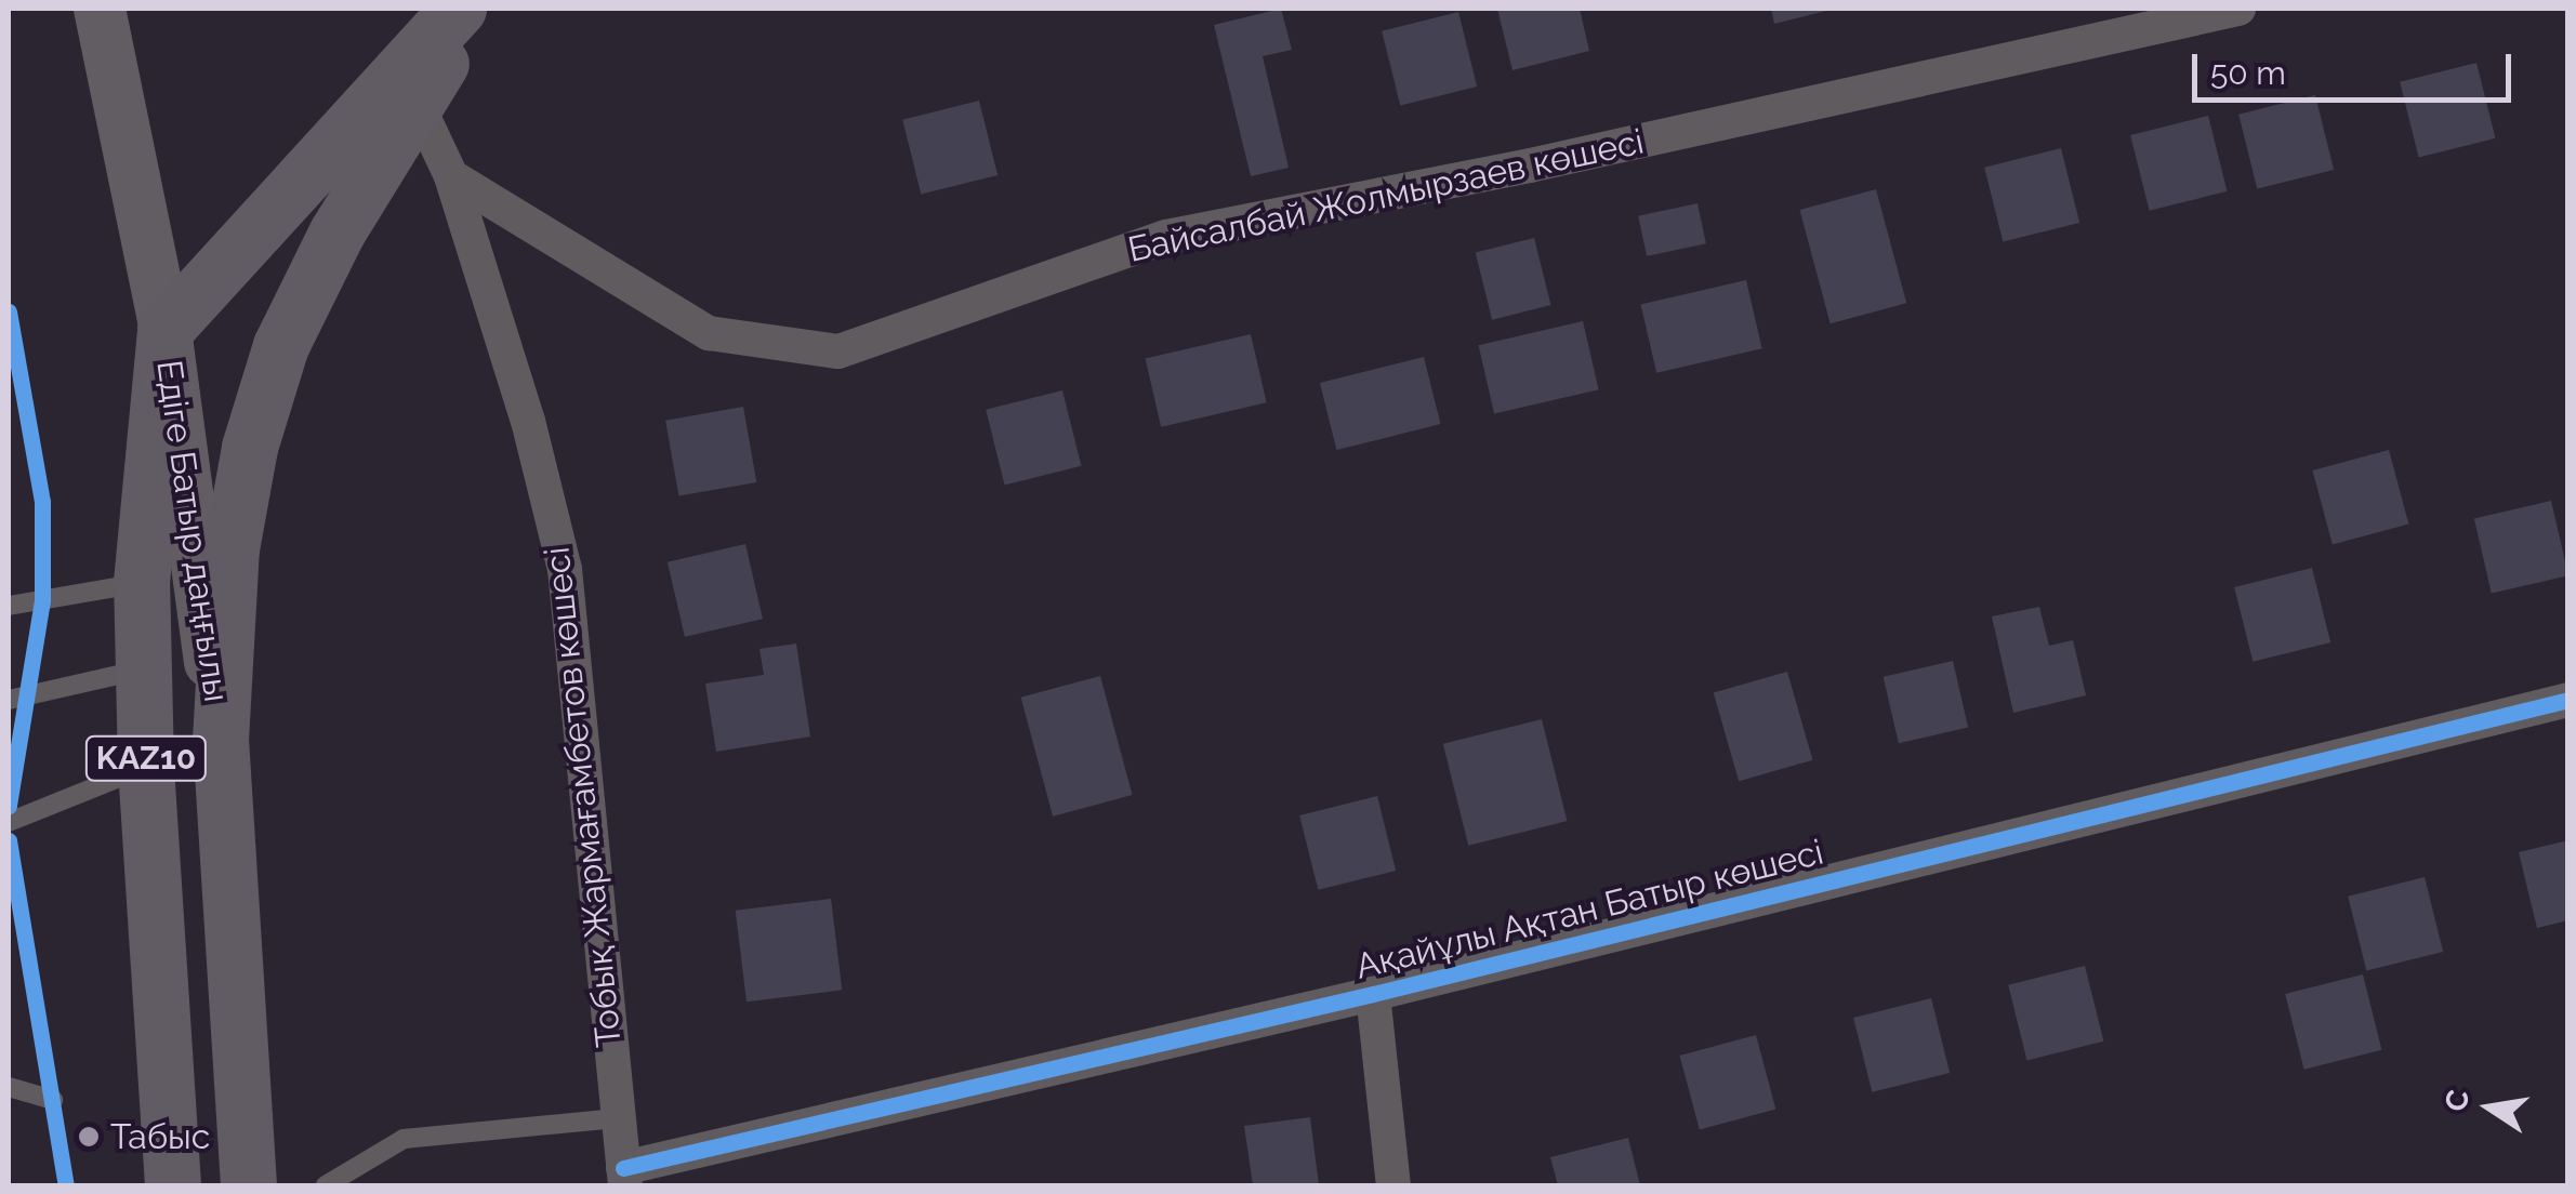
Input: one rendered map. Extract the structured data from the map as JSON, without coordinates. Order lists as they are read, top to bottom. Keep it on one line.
{"streets":{"main road":["Едіге Батыр даңғылы","KAZ10"],"street":["Байсалбай Жолмырзаев көшесі","Тобық Жармағамбетов көшесі","Ақайұлы Ақтан Батыр көшесі"]},"crossings":[["Байсалбай Жолмырзаев көшесі","Тобық Жармағамбетов көшесі"],["Едіге Батыр даңғылы","KAZ10"],["KAZ10","Тобық Жармағамбетов көшесі"],["Тобық Жармағамбетов көшесі","Ақайұлы Ақтан Батыр көшесі"]],"places":["Табыс"],"scale_bar":"50 m","north":"left"}
